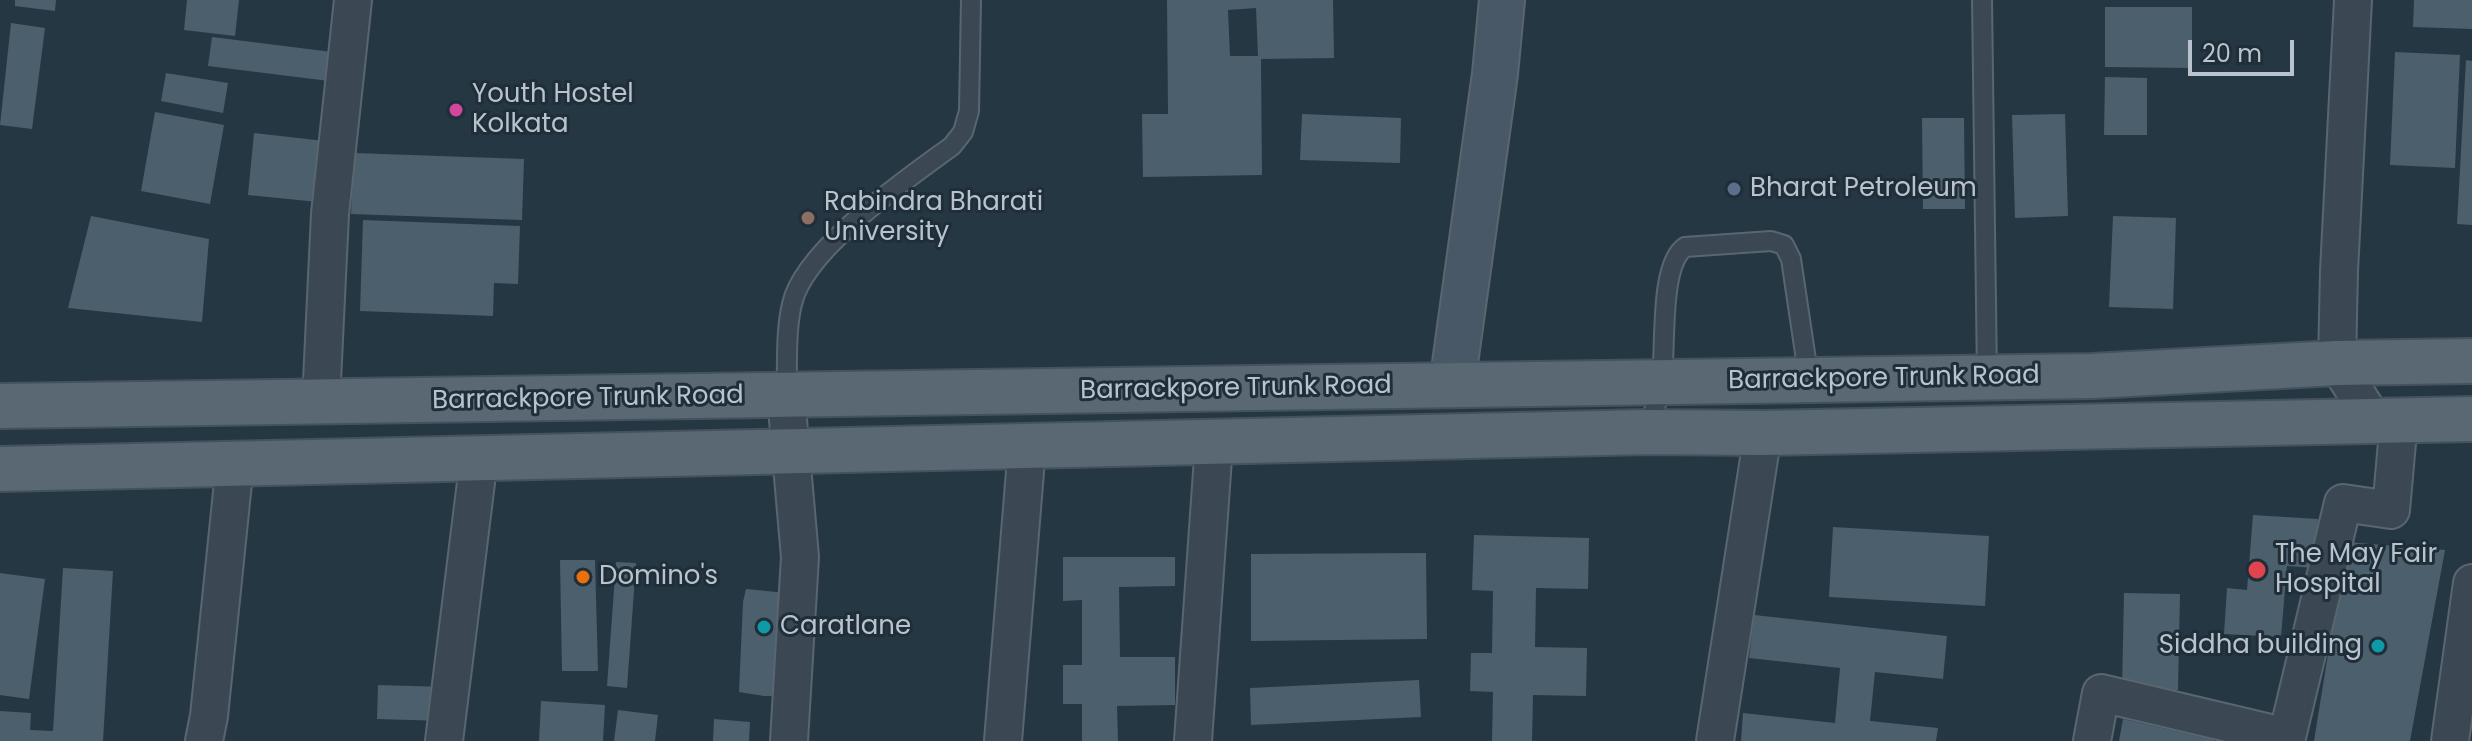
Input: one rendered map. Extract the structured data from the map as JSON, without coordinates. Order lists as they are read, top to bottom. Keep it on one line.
{"streets":{"main road":["Barrackpore Trunk Road"]},"places":["Youth Hostel Kolkata","Bharat Petroleum","Rabindra Bharati University","The May Fair Hospital","Domino's","Caratlane","Siddha building"],"scale_bar":"20 m"}
